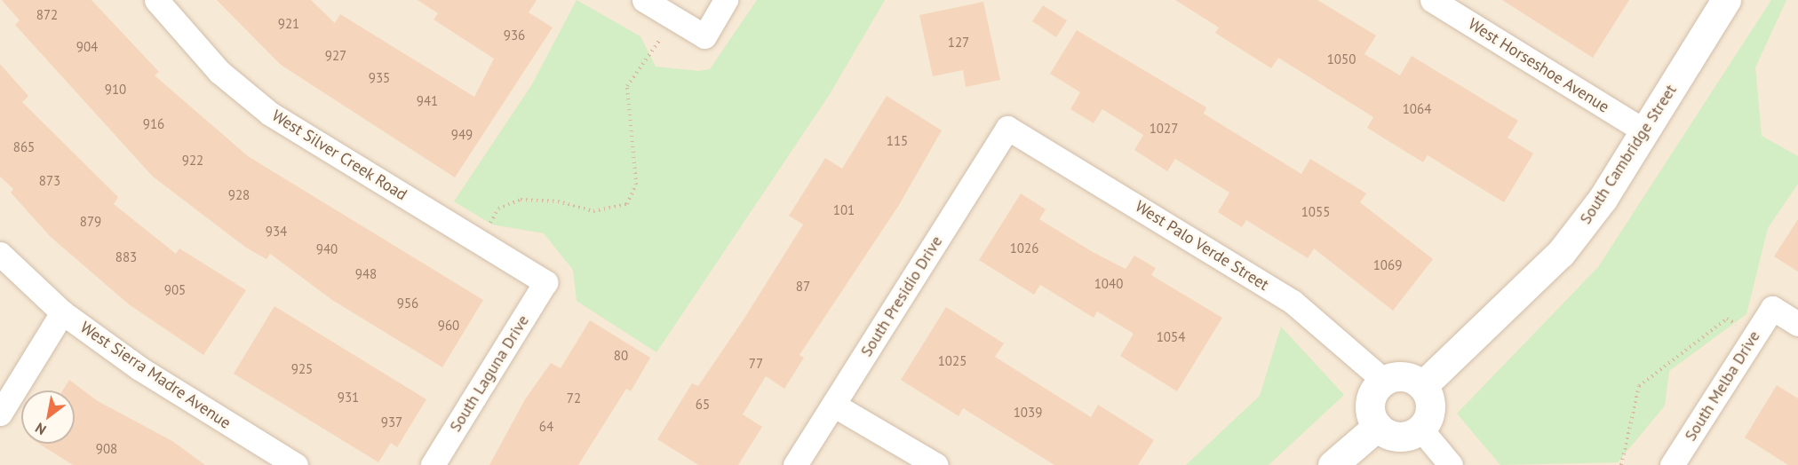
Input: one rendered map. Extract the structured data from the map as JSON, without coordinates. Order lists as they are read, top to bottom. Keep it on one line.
{"streets":{"street":["West Horseshoe Avenue","South Cambridge Street","West Silver Creek Road","West Palo Verde Street","South Presidio Drive","South Laguna Drive","West Sierra Madre Avenue","South Melba Drive"]},"crossings":[["West Horseshoe Avenue","South Cambridge Street"],["South Cambridge Street","West Palo Verde Street"],["West Silver Creek Road","South Laguna Drive"],["West Palo Verde Street","South Presidio Drive"]],"house_numbers":["872","921","936","127","904","927","1050","935","910","941","1064","916","1027","949","115","865","922","873","928","101","1055","879","934","1026","940","883","1069","948","1040","87","905","956","960","1054","80","1025","77","925","931","72","65","1039","937","64","908"],"north":"bottom left"}
